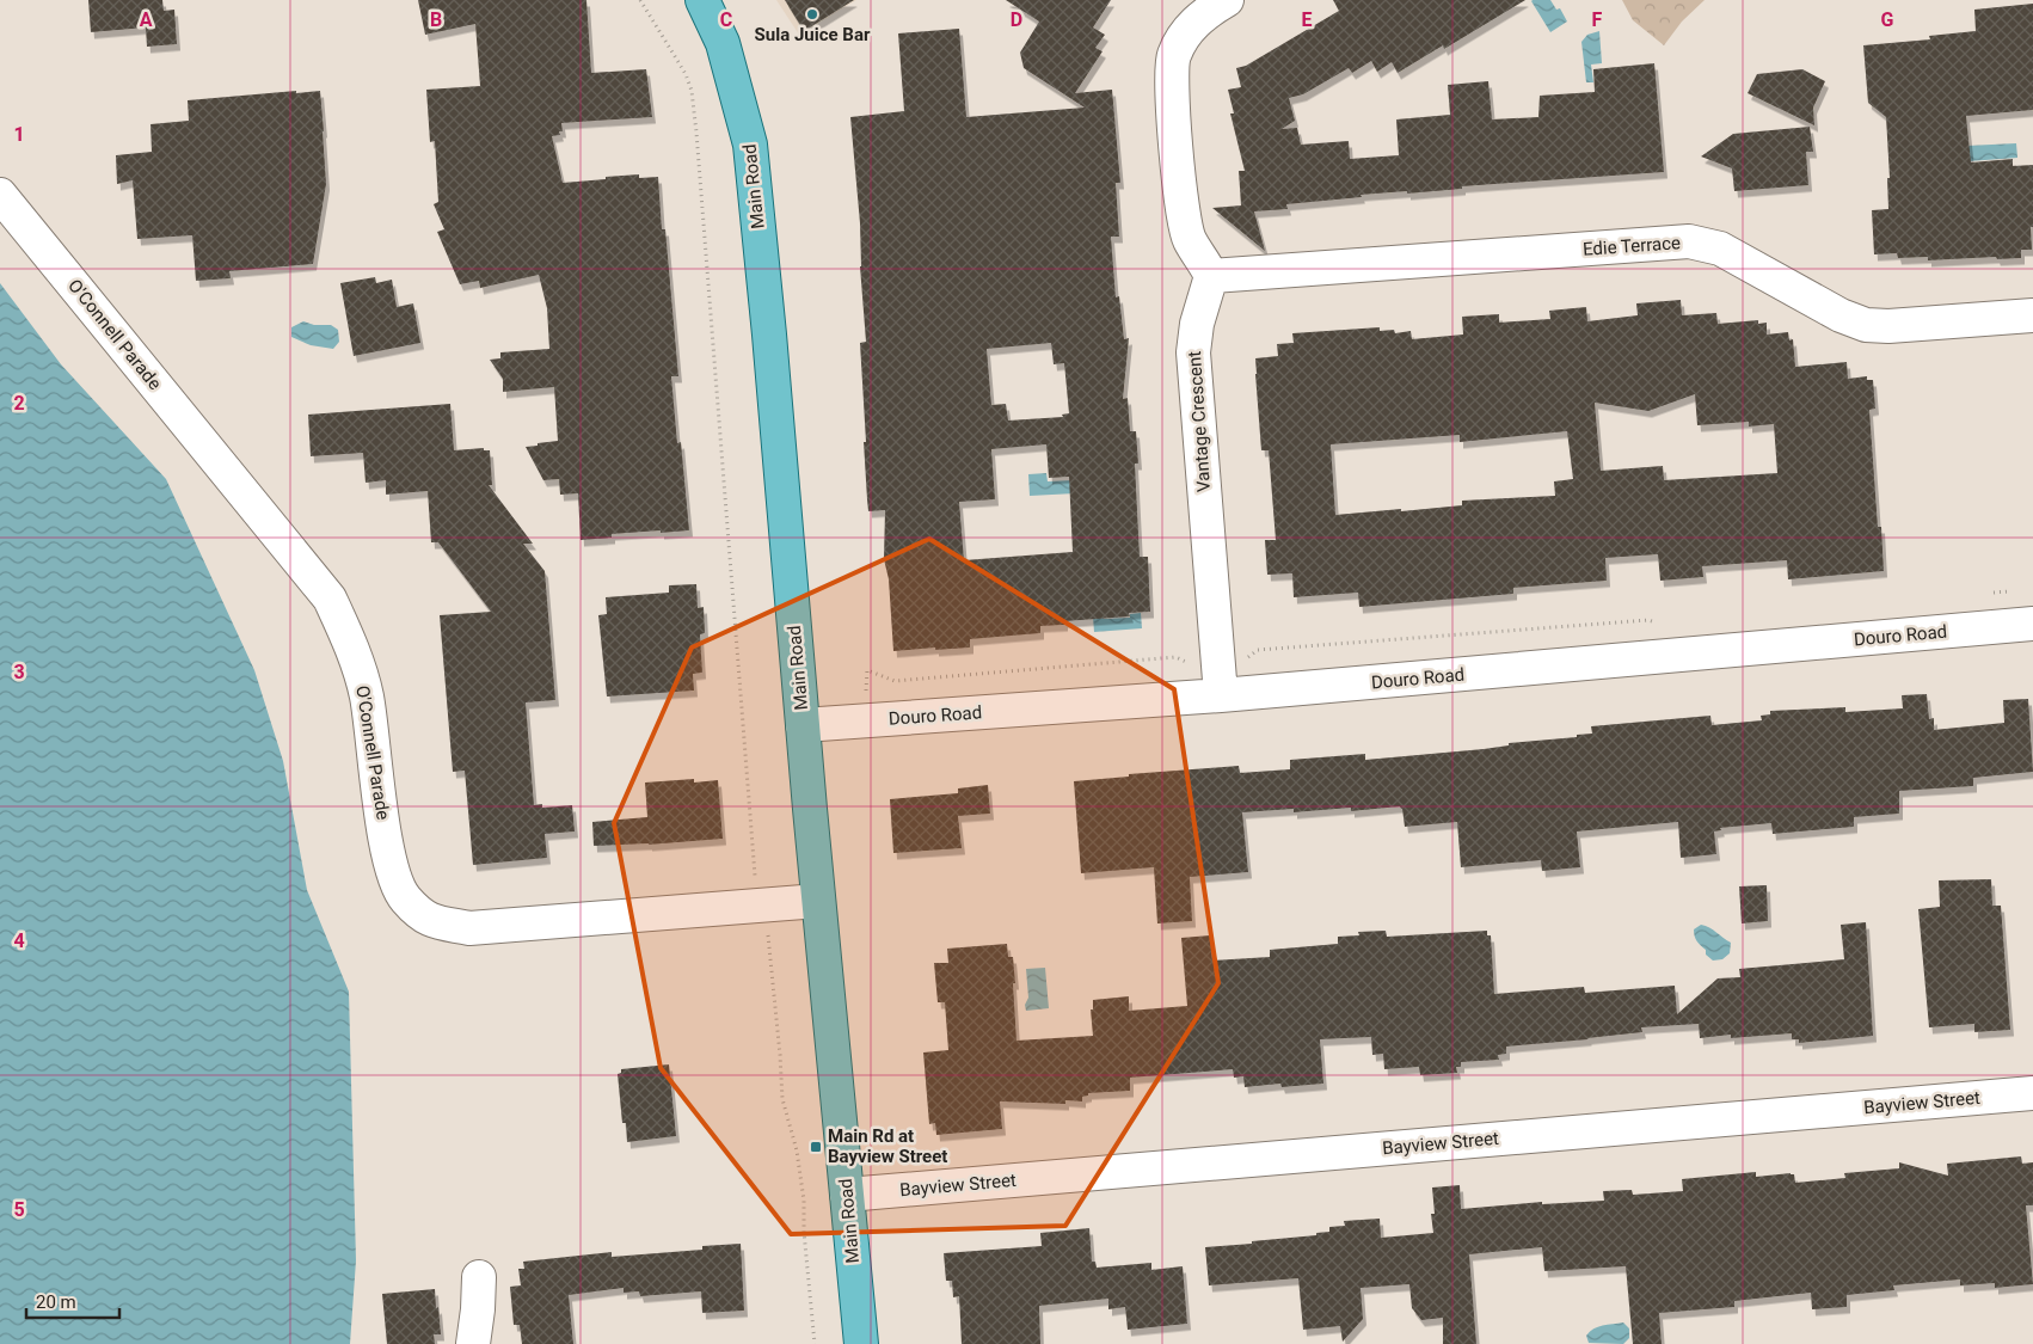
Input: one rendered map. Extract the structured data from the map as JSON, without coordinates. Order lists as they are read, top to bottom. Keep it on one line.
{"streets":{"main road":["Main Road"],"street":["Edie Terrace","O'Connell Parade","Vantage Crescent","Douro Road","Bayview Street"]},"crossings":[["Main Road","O'Connell Parade"],["Main Road","Douro Road"],["Main Road","Bayview Street"],["Edie Terrace","Vantage Crescent"],["Vantage Crescent","Douro Road"]],"places":{"other":["Sula Juice Bar"],"transit":["Main Rd at Bayview Street"]},"scale_bar":"20 m","grid":{"columns":["A","B","C","D","E","F","G"],"rows":["1","2","3","4","5"]}}
